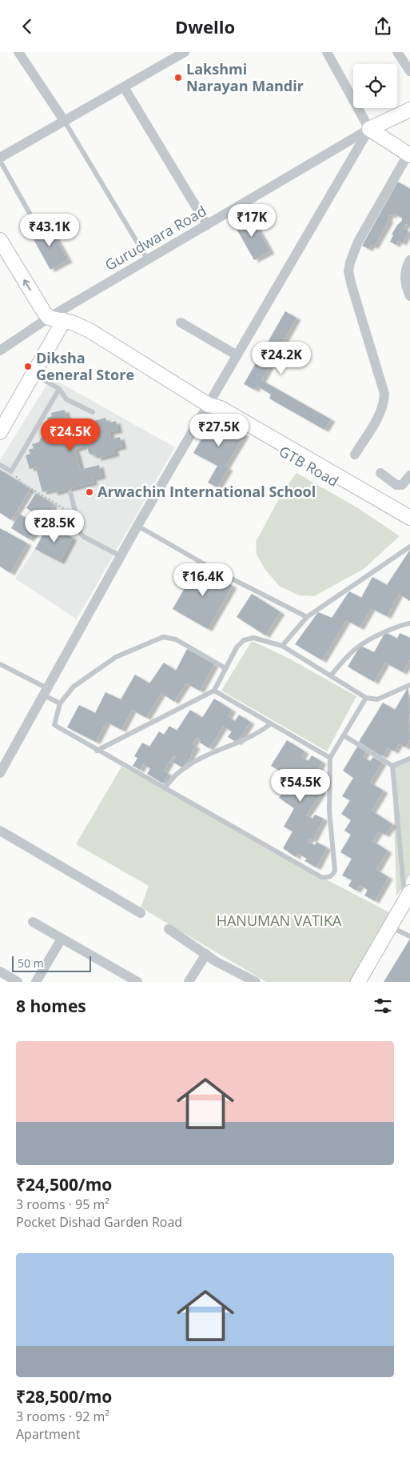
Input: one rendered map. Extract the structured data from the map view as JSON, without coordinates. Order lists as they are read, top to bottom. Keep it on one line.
{"streets":{"street":["Gurudwara Road","GTB Road"]},"crossings":[["Gurudwara Road","GTB Road"]],"parks":["HANUMAN VATIKA"],"places":["Lakshmi Narayan Mandir","Diksha General Store","Arwachin International School"],"scale_bar":"50 m","page":{"header":"Dwello","price":["₹17K","₹43.1K","₹24.2K","₹27.5K","₹24.5K","₹28.5K","₹16.4K","₹54.5K"],"scale":"50 m","heading":"8 homes","list":[{"name":"₹24,500/mo","note":"3 rooms · 95 m² · Pocket Dishad Garden Road"},{"name":"₹28,500/mo","note":"3 rooms · 92 m² · Apartment"}]}}
